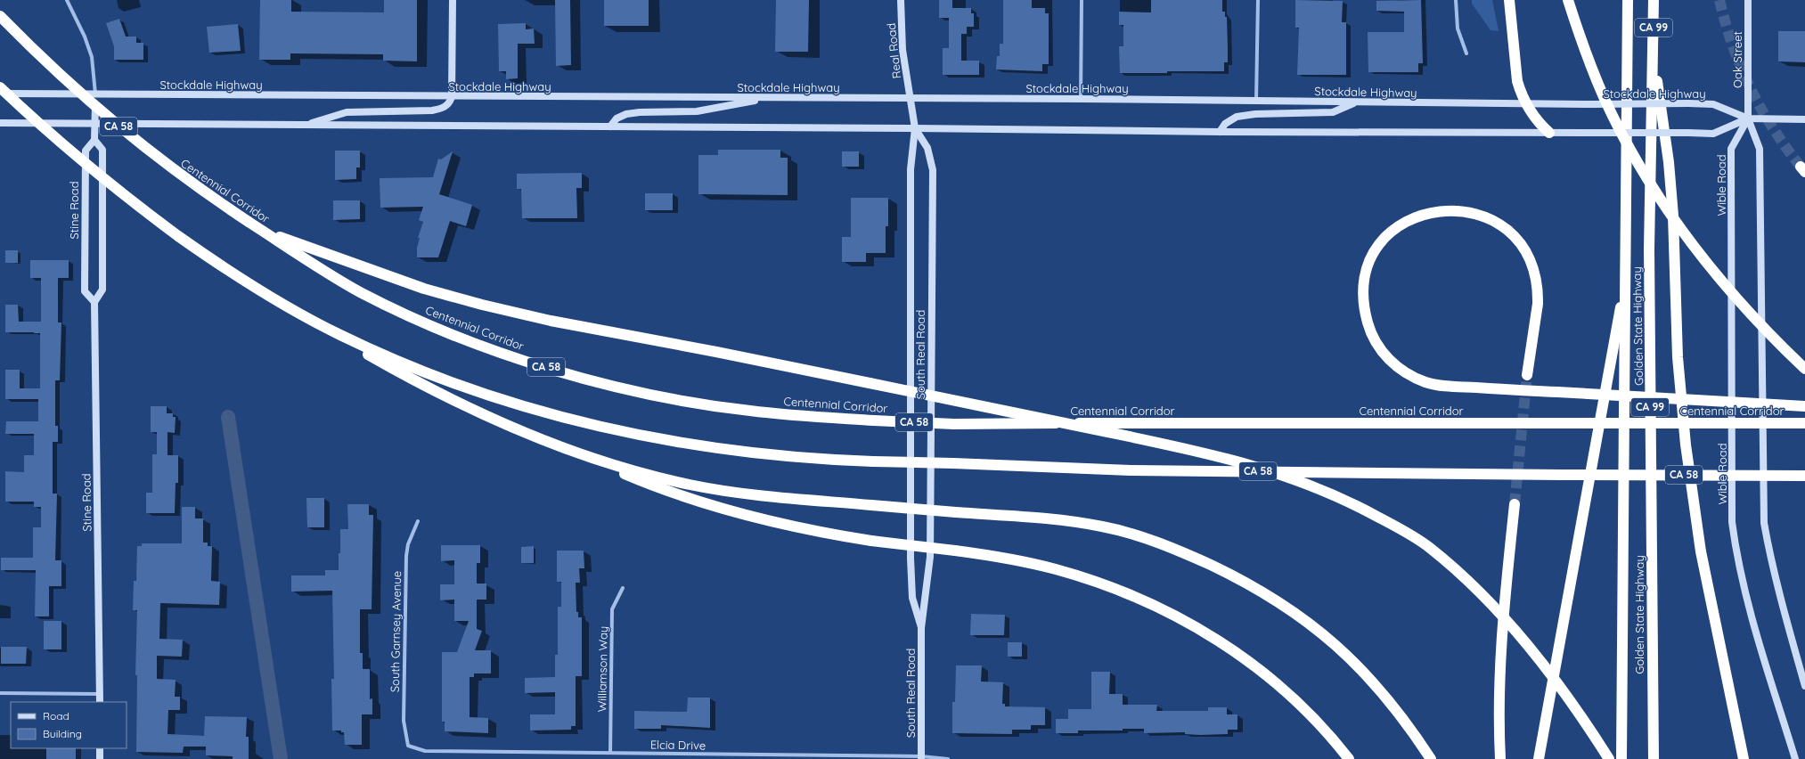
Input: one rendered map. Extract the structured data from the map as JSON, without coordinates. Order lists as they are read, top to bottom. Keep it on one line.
{"streets":{"highway":["CA 99","CA 58","Centennial Corridor","Golden State Highway"],"main road":["Real Road","Oak Street","Stockdale Highway","Wible Road","Stine Road","South Real Road"],"street":["South Garnsey Avenue","Williamson Way","Elcia Drive"]},"crossings":[["Real Road","Stockdale Highway"],["Real Road","South Real Road"],["Oak Street","Stockdale Highway"],["Oak Street","Wible Road"],["Stockdale Highway","Wible Road"],["Stockdale Highway","Stine Road"],["Stockdale Highway","South Real Road"],["South Real Road","Elcia Drive"],["South Garnsey Avenue","Elcia Drive"],["Williamson Way","Elcia Drive"]],"legend":["Road","Building"]}
